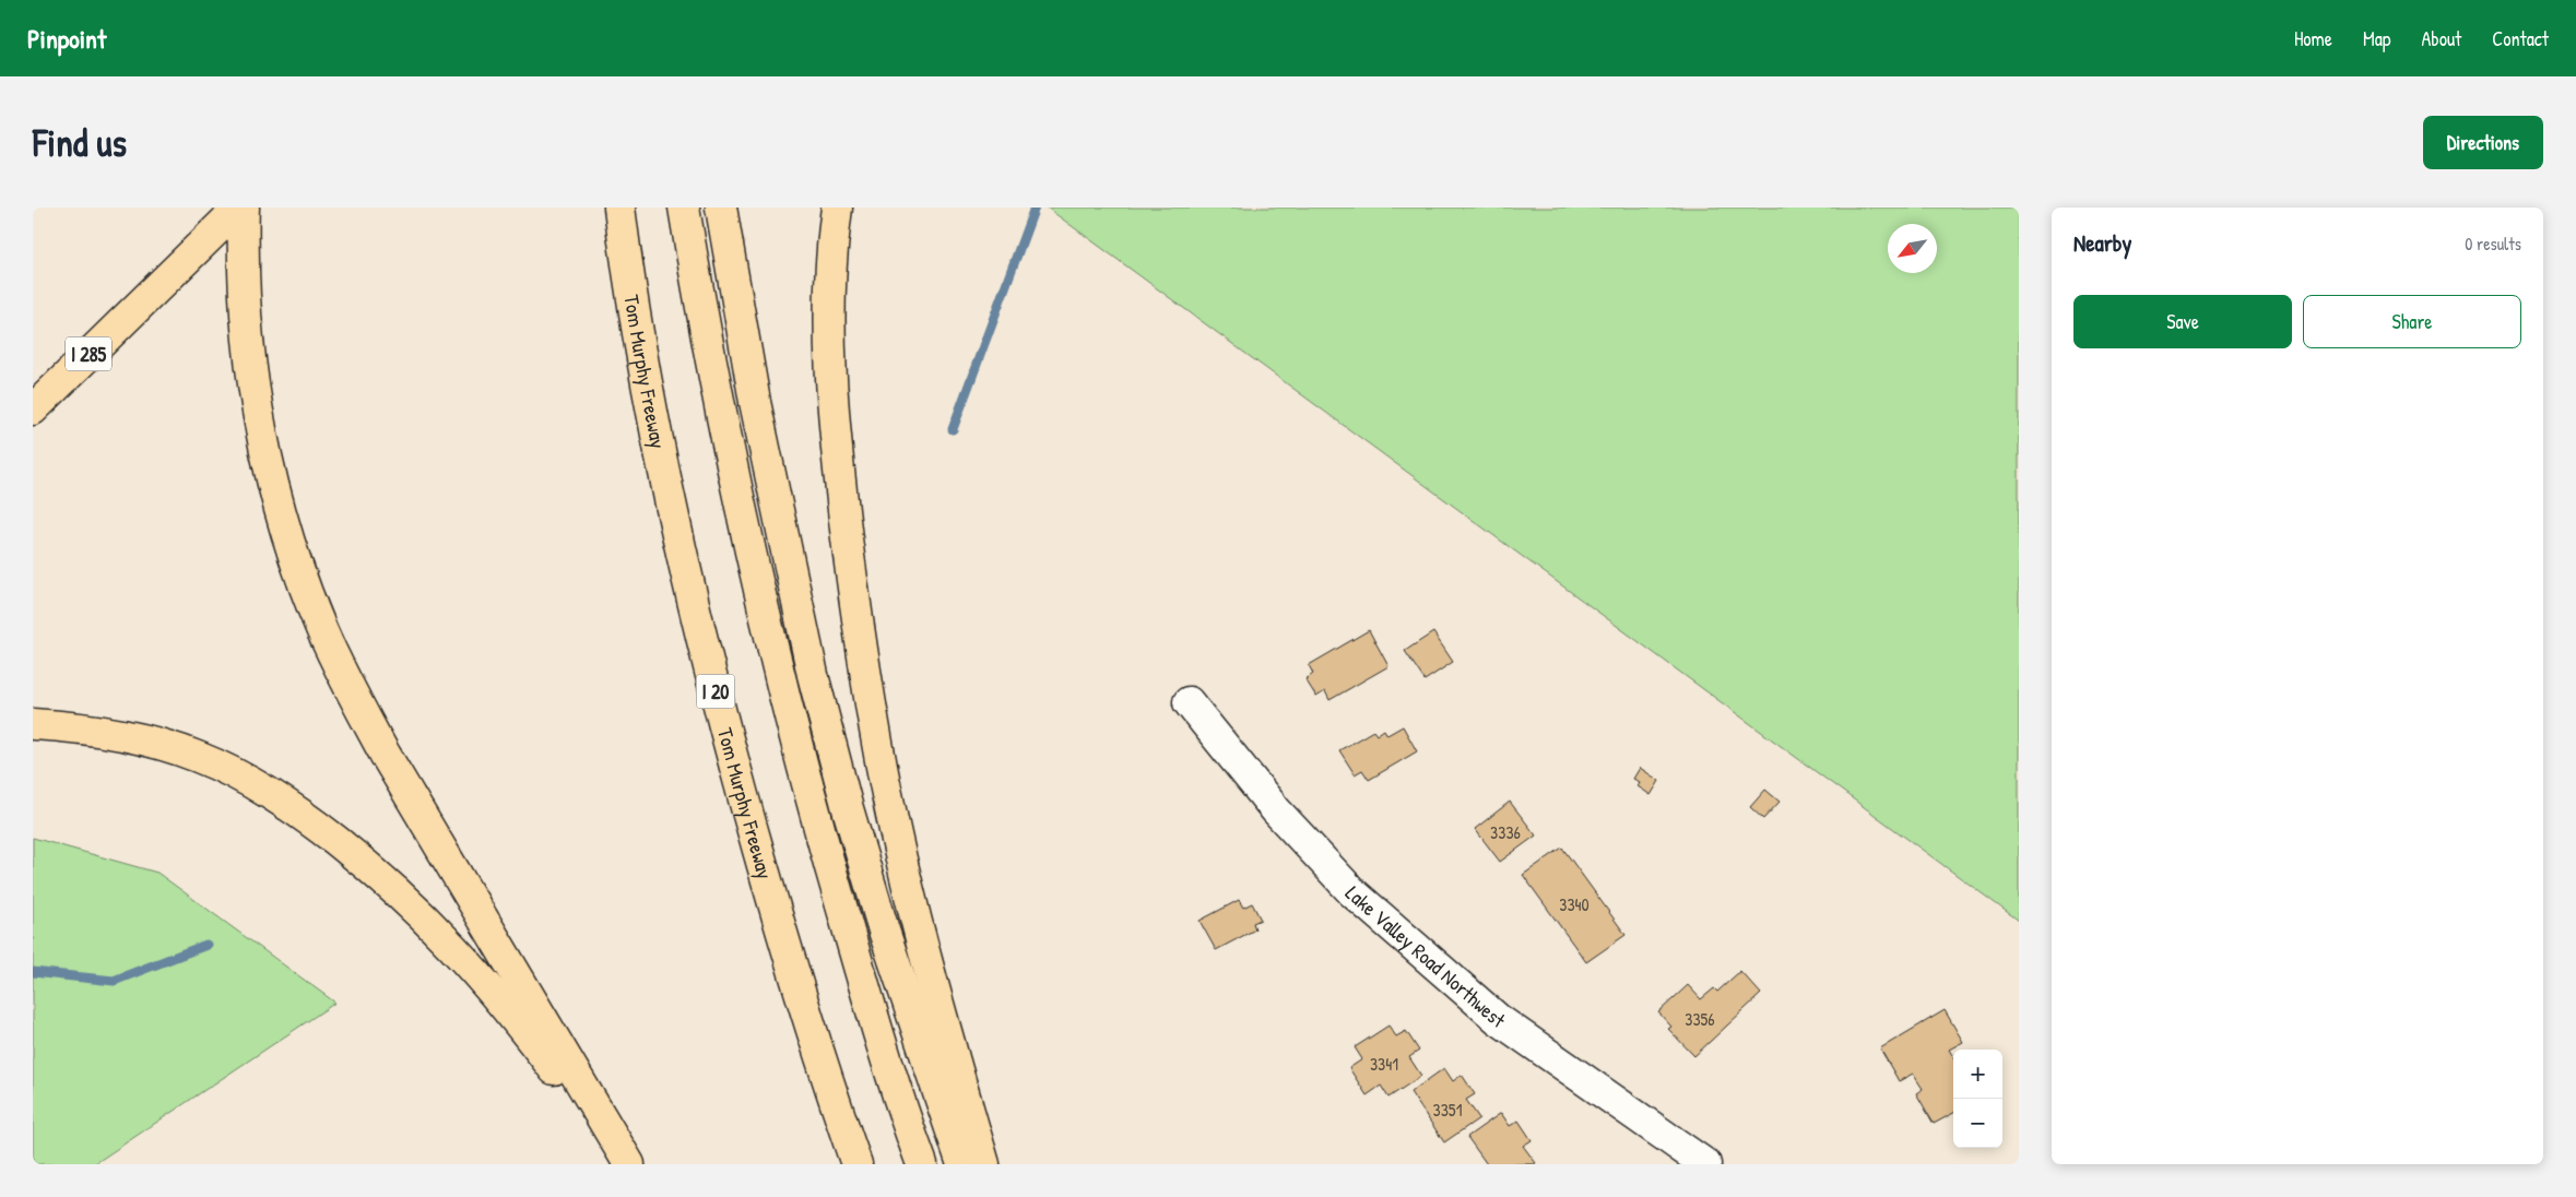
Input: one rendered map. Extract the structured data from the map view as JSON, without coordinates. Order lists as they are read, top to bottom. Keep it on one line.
{"streets":{"highway":["I 285","Tom Murphy Freeway","I 20"],"street":["Lake Valley Road Northwest"]},"house_numbers":["3336","3340","3356","3341","3351"],"north":"bottom left","page":{"header":"Pinpoint","nav":["Home","Map","About","Contact"],"buttons":["Directions",["Save","Share"]],"title":"Find us","heading":["Nearby","0 results"],"map_buttons":["+","−"]}}
